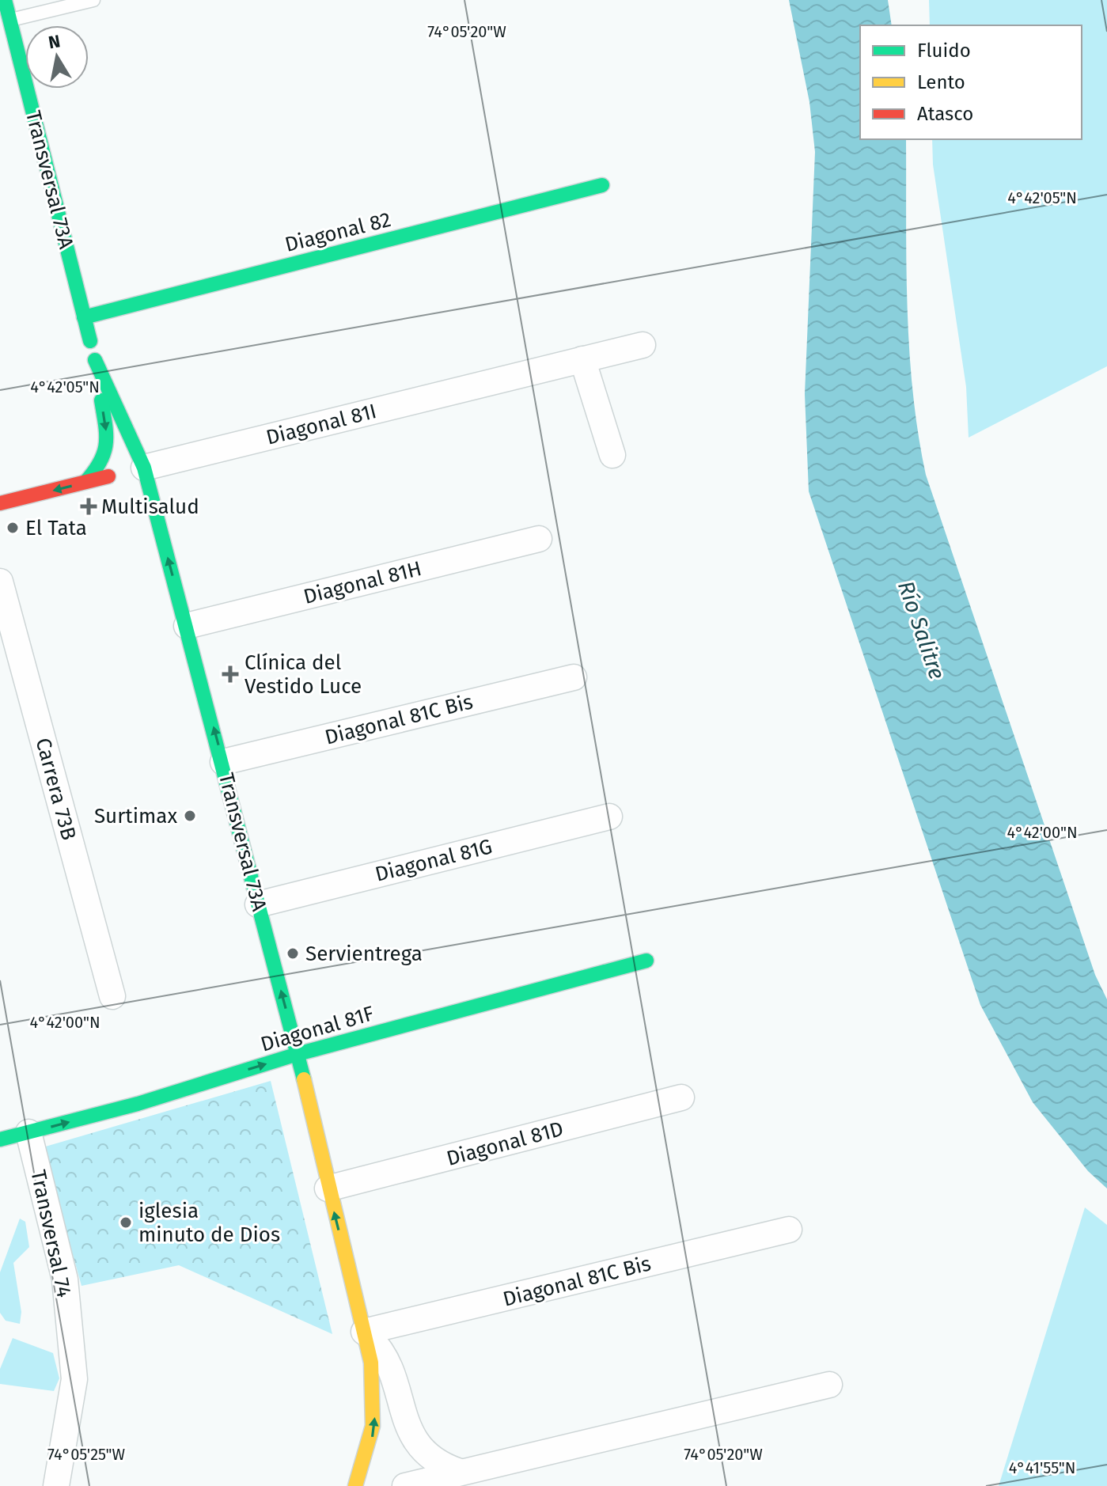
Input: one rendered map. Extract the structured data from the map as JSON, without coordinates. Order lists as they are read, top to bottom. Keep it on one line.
{"streets":{"street":["Transversal 73A","Diagonal 82","Diagonal 81I","Diagonal 81H","Diagonal 81C Bis","Carrera 73B","Diagonal 81G","Diagonal 81F","Diagonal 81D","Transversal 74"]},"crossings":[["Transversal 73A","Diagonal 82"],["Transversal 73A","Diagonal 81I"],["Transversal 73A","Diagonal 81H"],["Transversal 73A","Diagonal 81C Bis"],["Transversal 73A","Diagonal 81G"],["Transversal 73A","Diagonal 81F"],["Transversal 73A","Diagonal 81D"],["Diagonal 81F","Transversal 74"]],"one_way":["Diagonal 81F"],"water":["Río Salitre"],"places":{"health":["Multisalud","Clínica del Vestido Luce"],"other":["El Tata","Surtimax","Servientrega","iglesia minuto de Dios"]},"legend":["Fluido","Lento","Atasco"],"north":"top","coordinates":["74°05'20\"W","4°42'05\"N","4°42'00\"N","74°05'25\"W","4°41'55\"N"]}
